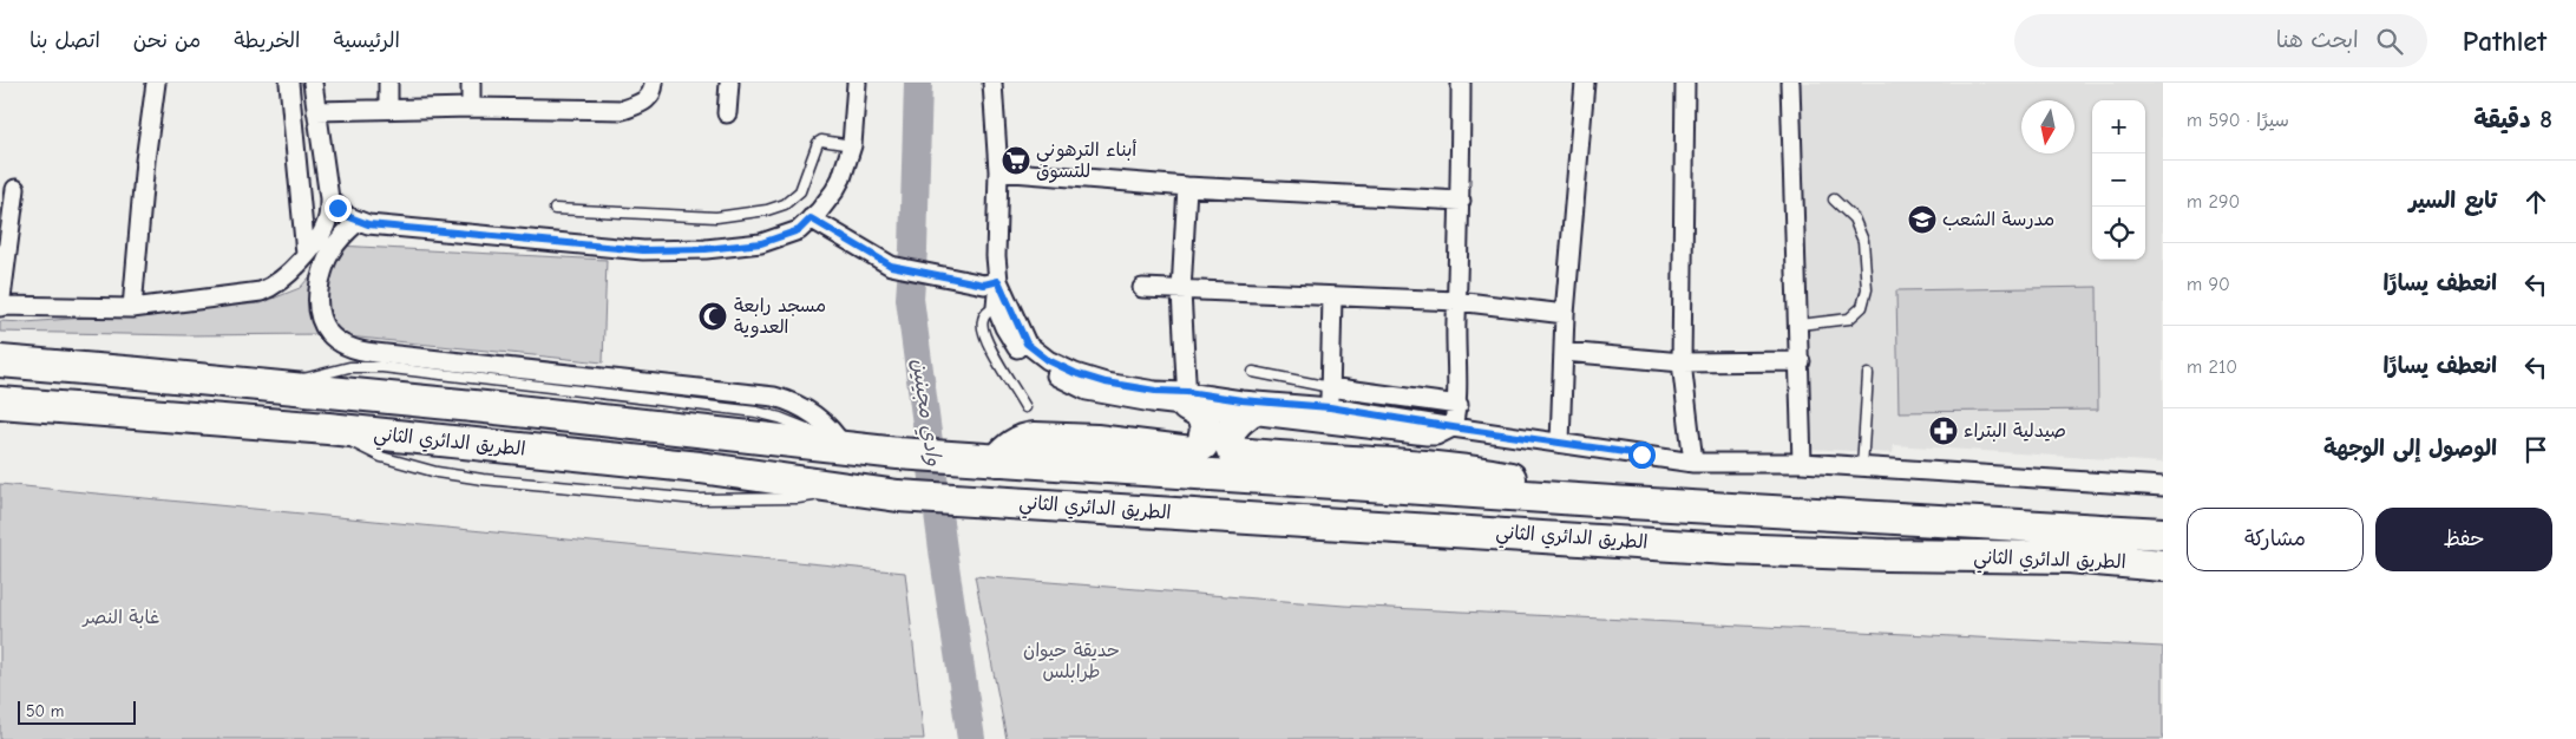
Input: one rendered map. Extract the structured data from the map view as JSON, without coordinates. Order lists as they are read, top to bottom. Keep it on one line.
{"streets":{"highway":["الطريق الدائري الثاني"]},"water":["وادي مجينين"],"parks":["غابة النصر","حديقة حيوان طرابلس"],"places":{"supermarket":["أبناء الترهوني للتسوق"],"school or university":["مدرسة الشعب"],"mosque":["مسجد رابعة العدوية"],"pharmacy":["صيدلية البتراء"]},"scale_bar":"50 m","north":"bottom","page":{"header":"Pathlet","search":"ابحث هنا","nav":["الرئيسية","الخريطة","من نحن","اتصل بنا"],"heading":["8 دقيقة","سيرًا · 590 m"],"map_buttons":["+","−"],"list":[["تابع السير","290 m"],["انعطف يسارًا","90 m"],["انعطف يسارًا","210 m"],"الوصول إلى الوجهة"],"buttons":["حفظ","مشاركة"],"scale":"50 m"}}
